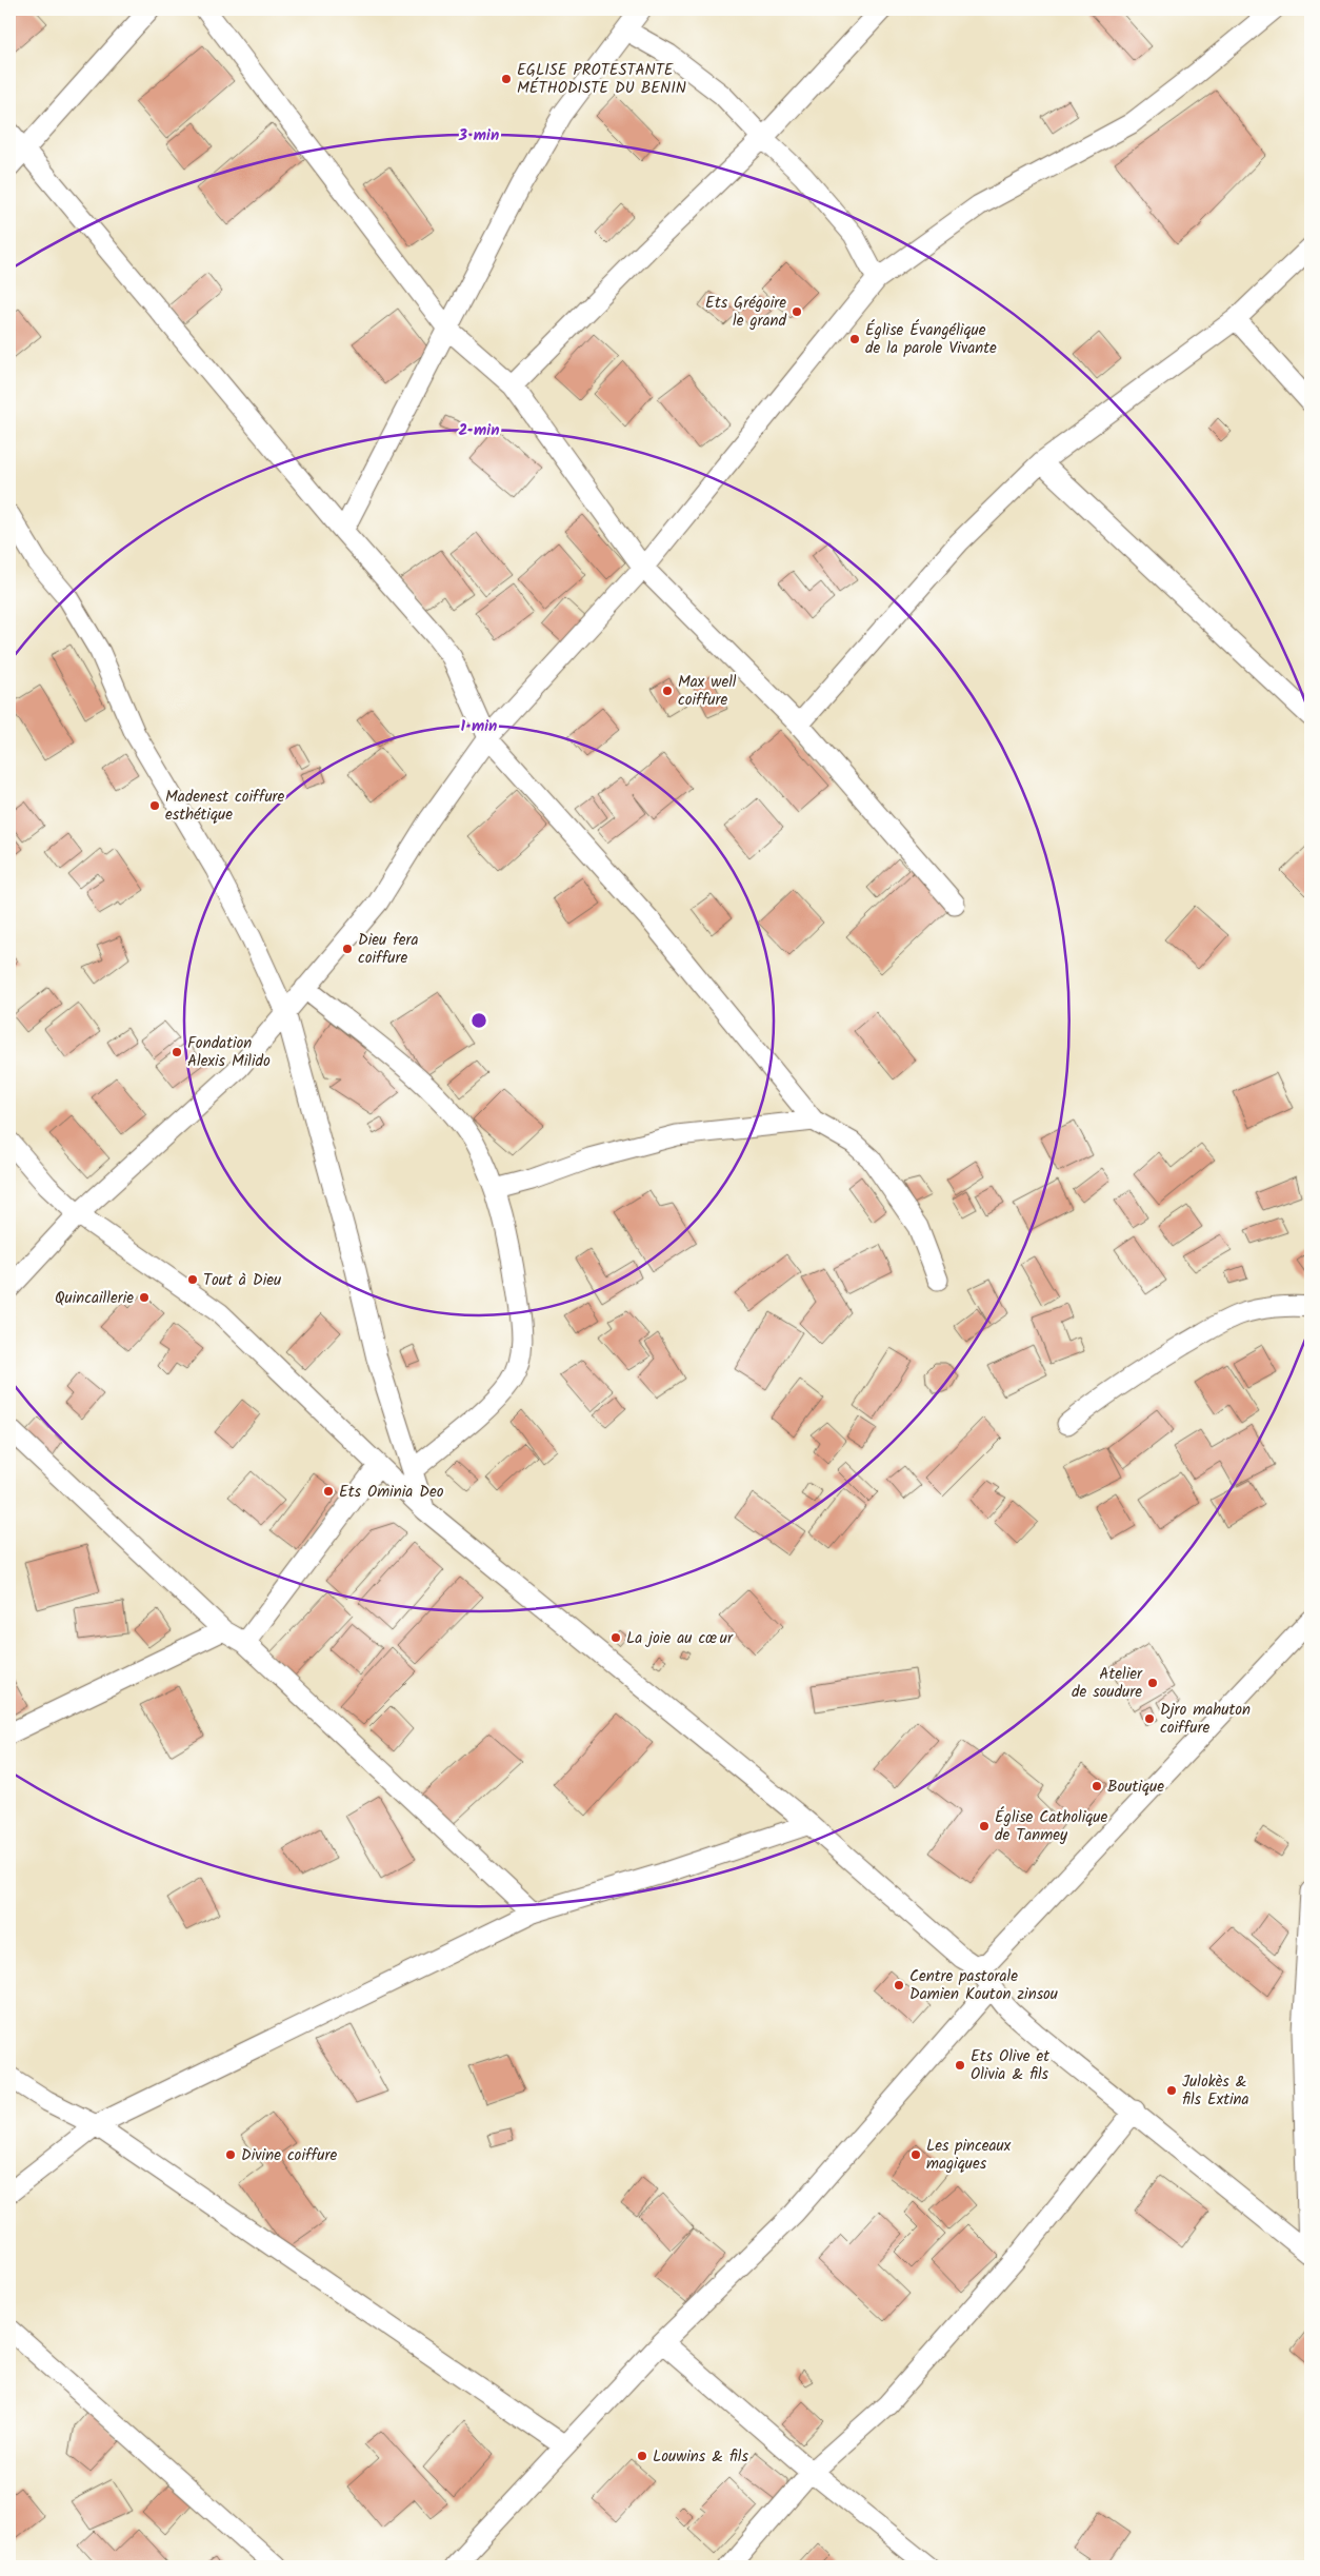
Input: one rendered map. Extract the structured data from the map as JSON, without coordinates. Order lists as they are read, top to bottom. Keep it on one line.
{"places":["EGLISE PROTESTANTE MÉTHODISTE DU BENIN","Ets Grégoire le grand","Église Évangélique de la parole Vivante","Max well coiffure","Madenest coiffure esthétique","Dieu fera coiffure","Fondation Alexis Milido","Tout à Dieu","Quincaillerie","Ets Ominia Deo","La joie au cœur","Atelier de soudure","Djro mahuton coiffure","Boutique","Église Catholique de Tanmey","Centre pastorale Damien Kouton zinsou","Ets Olive et Olivia & fils","Julokès & fils Extina","Divine coiffure","Les pinceaux magiques","Louwins & fils"],"rings":["3 min","2 min","1 min"]}
